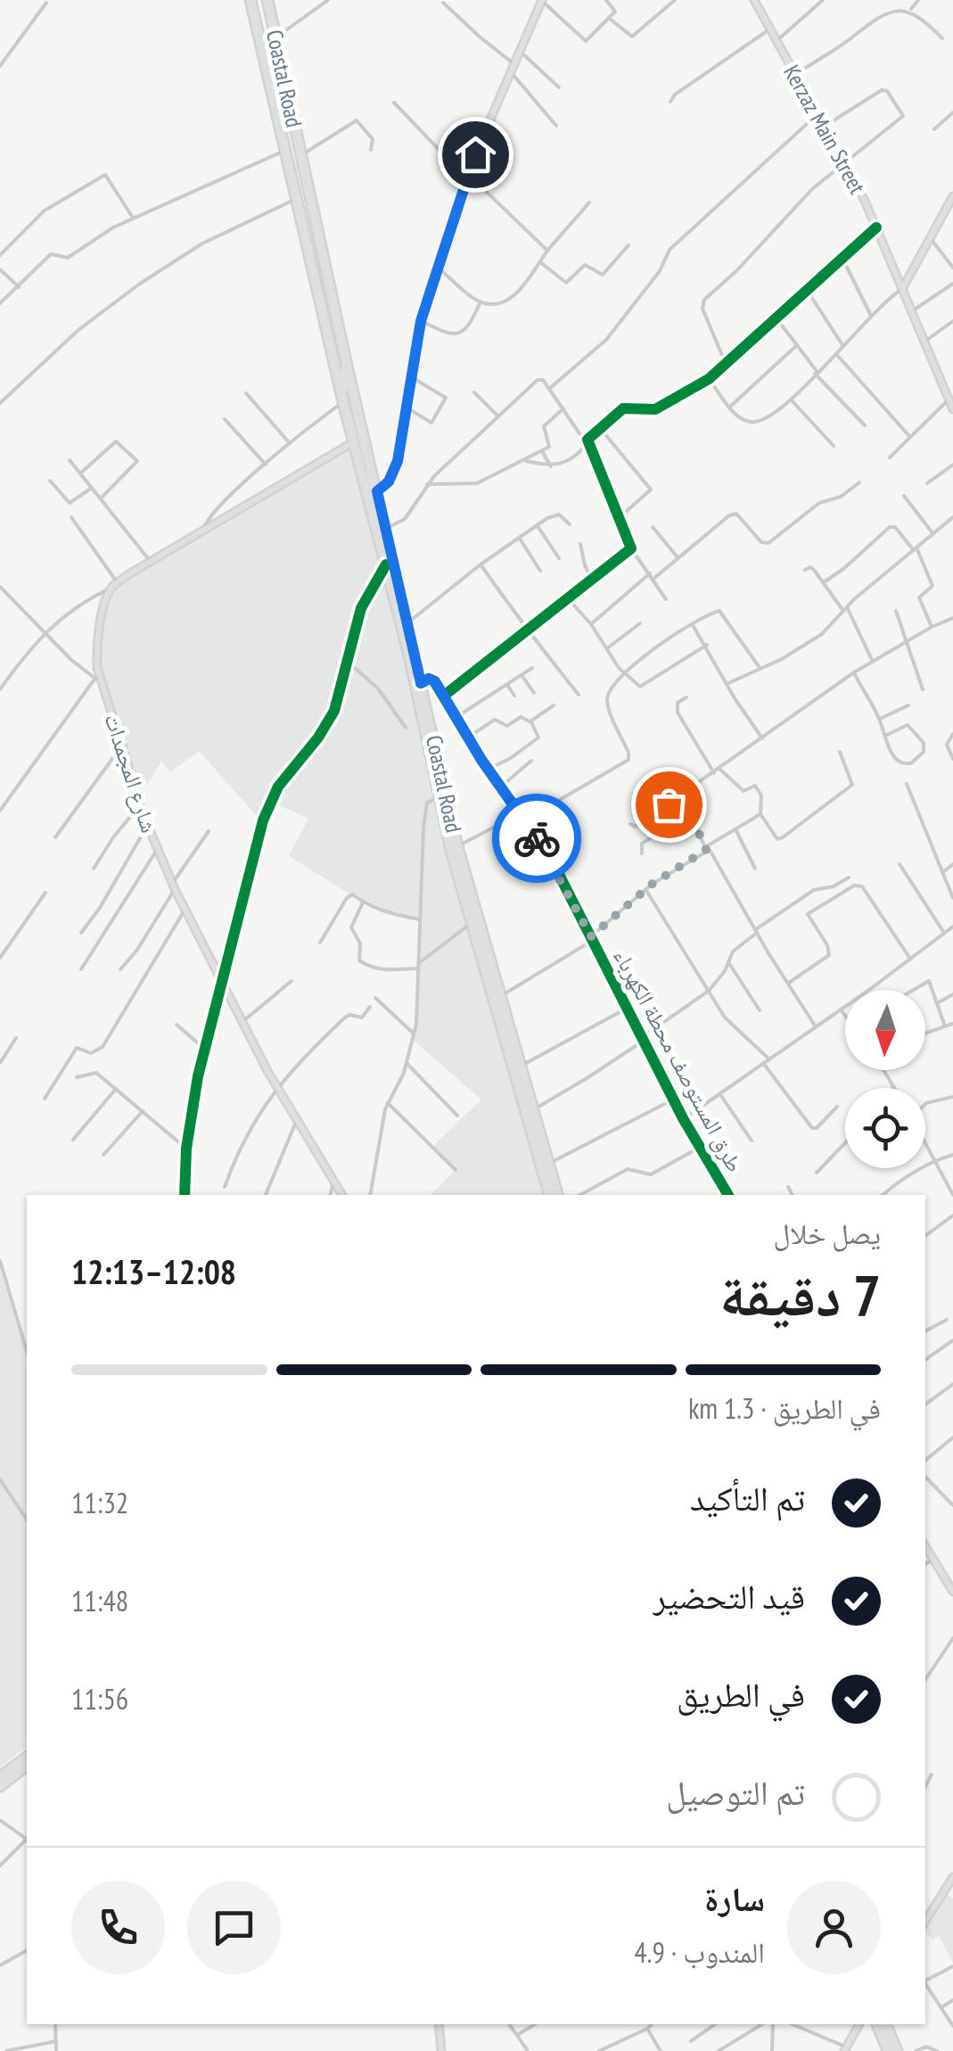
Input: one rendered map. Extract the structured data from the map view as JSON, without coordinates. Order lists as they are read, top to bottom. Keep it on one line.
{"streets":{"highway":["Coastal Road"],"main road":["Kerzaz Main Street","شارع المجمدات","طرق المستوصف محطة الكهرباء"]},"north":"bottom","page":{"heading":["7 دقيقة","يصل خلال","12:08–12:13"],"panel":["سارة","المندوب · 4.9"],"bar":"في الطريق · 1.3 km","list":[["تم التأكيد","11:32"],["قيد التحضير","11:48"],["في الطريق","11:56"],"تم التوصيل"]}}
